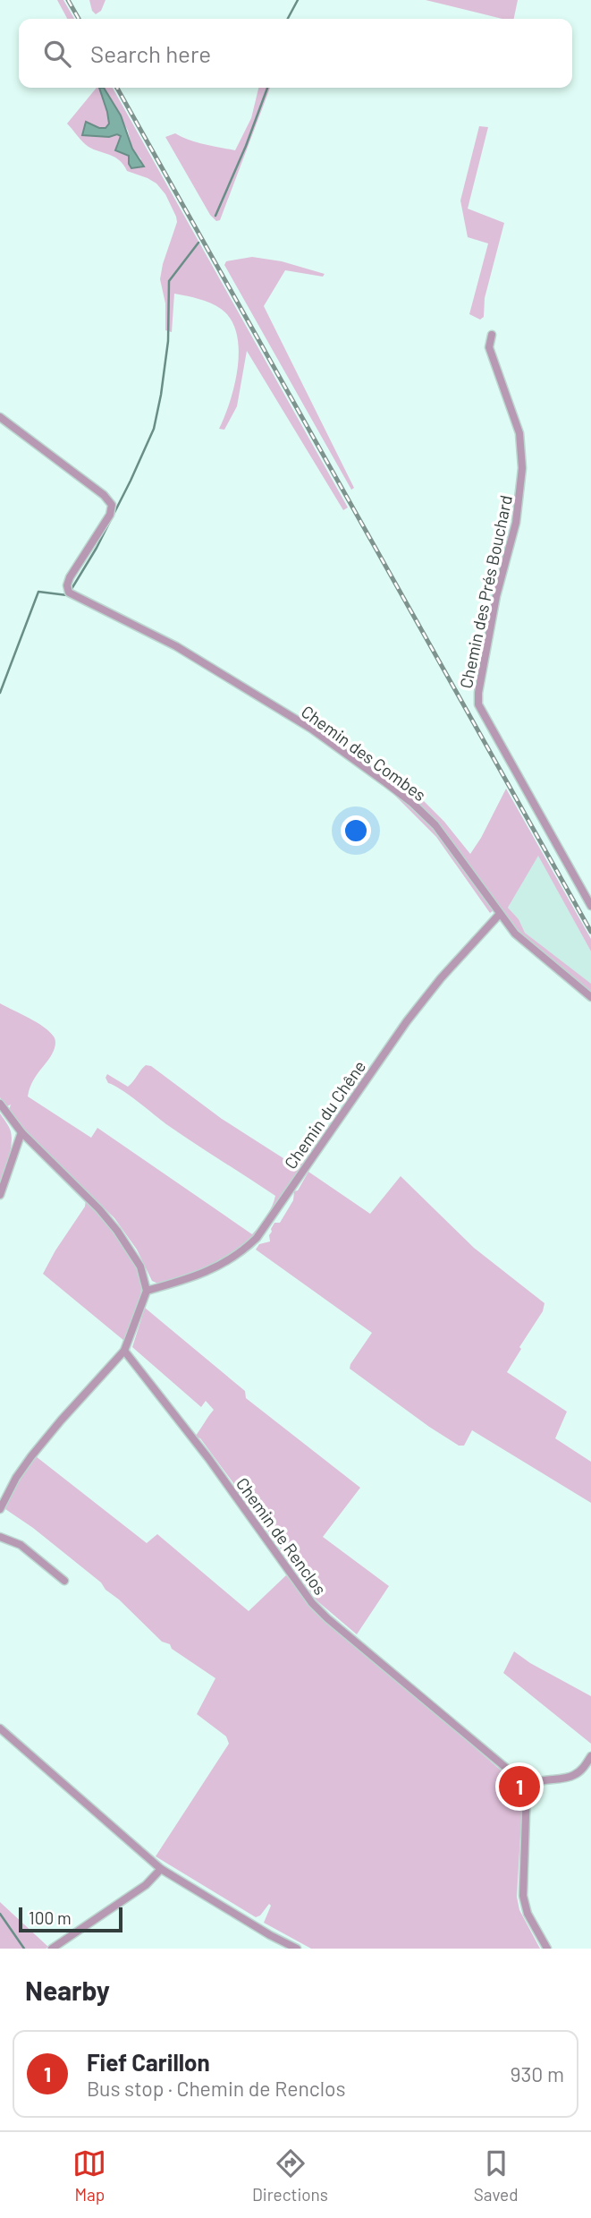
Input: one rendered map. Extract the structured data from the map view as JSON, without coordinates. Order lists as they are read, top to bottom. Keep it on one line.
{"streets":{"street":["Chemin des Prés Bouchard","Chemin des Combes","Chemin du Chêne","Chemin de Renclos"]},"crossings":[["Chemin des Combes","Chemin du Chêne"]],"scale_bar":"100 m","page":{"search":"Search here","pins":"1","scale":"100 m","heading":"Nearby","list":[{"mark":"1","name":"Fief Carillon","note":"Bus stop · Chemin de Renclos","value":"930 m"}],"nav":["Map","Directions","Saved"]}}
